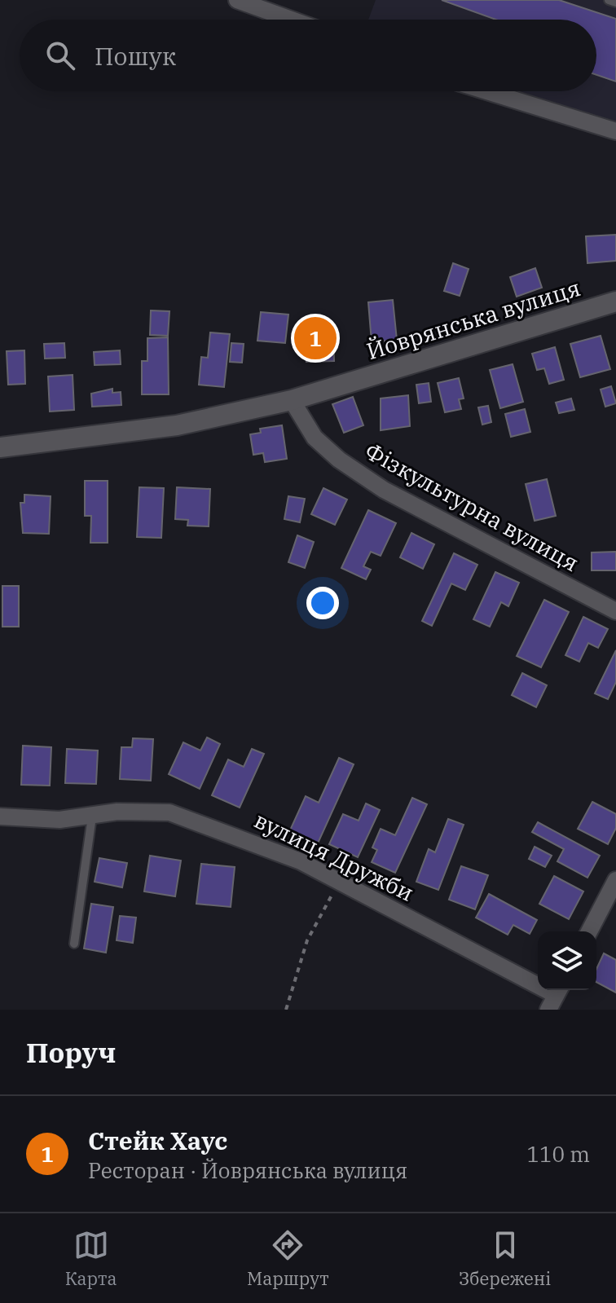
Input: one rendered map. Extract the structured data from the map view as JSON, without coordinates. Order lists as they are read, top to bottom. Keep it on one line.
{"streets":{"street":["Йоврянська вулиця","Фізкультурна вулиця","вулиця Дружби"]},"crossings":[["Йоврянська вулиця","Фізкультурна вулиця"]],"page":{"search":"Пошук","pins":"1","heading":"Поруч","list":[{"mark":"1","name":"Стейк Хаус","note":"Ресторан · Йоврянська вулиця","value":"110 m"}],"nav":["Карта","Маршрут","Збережені"]}}
